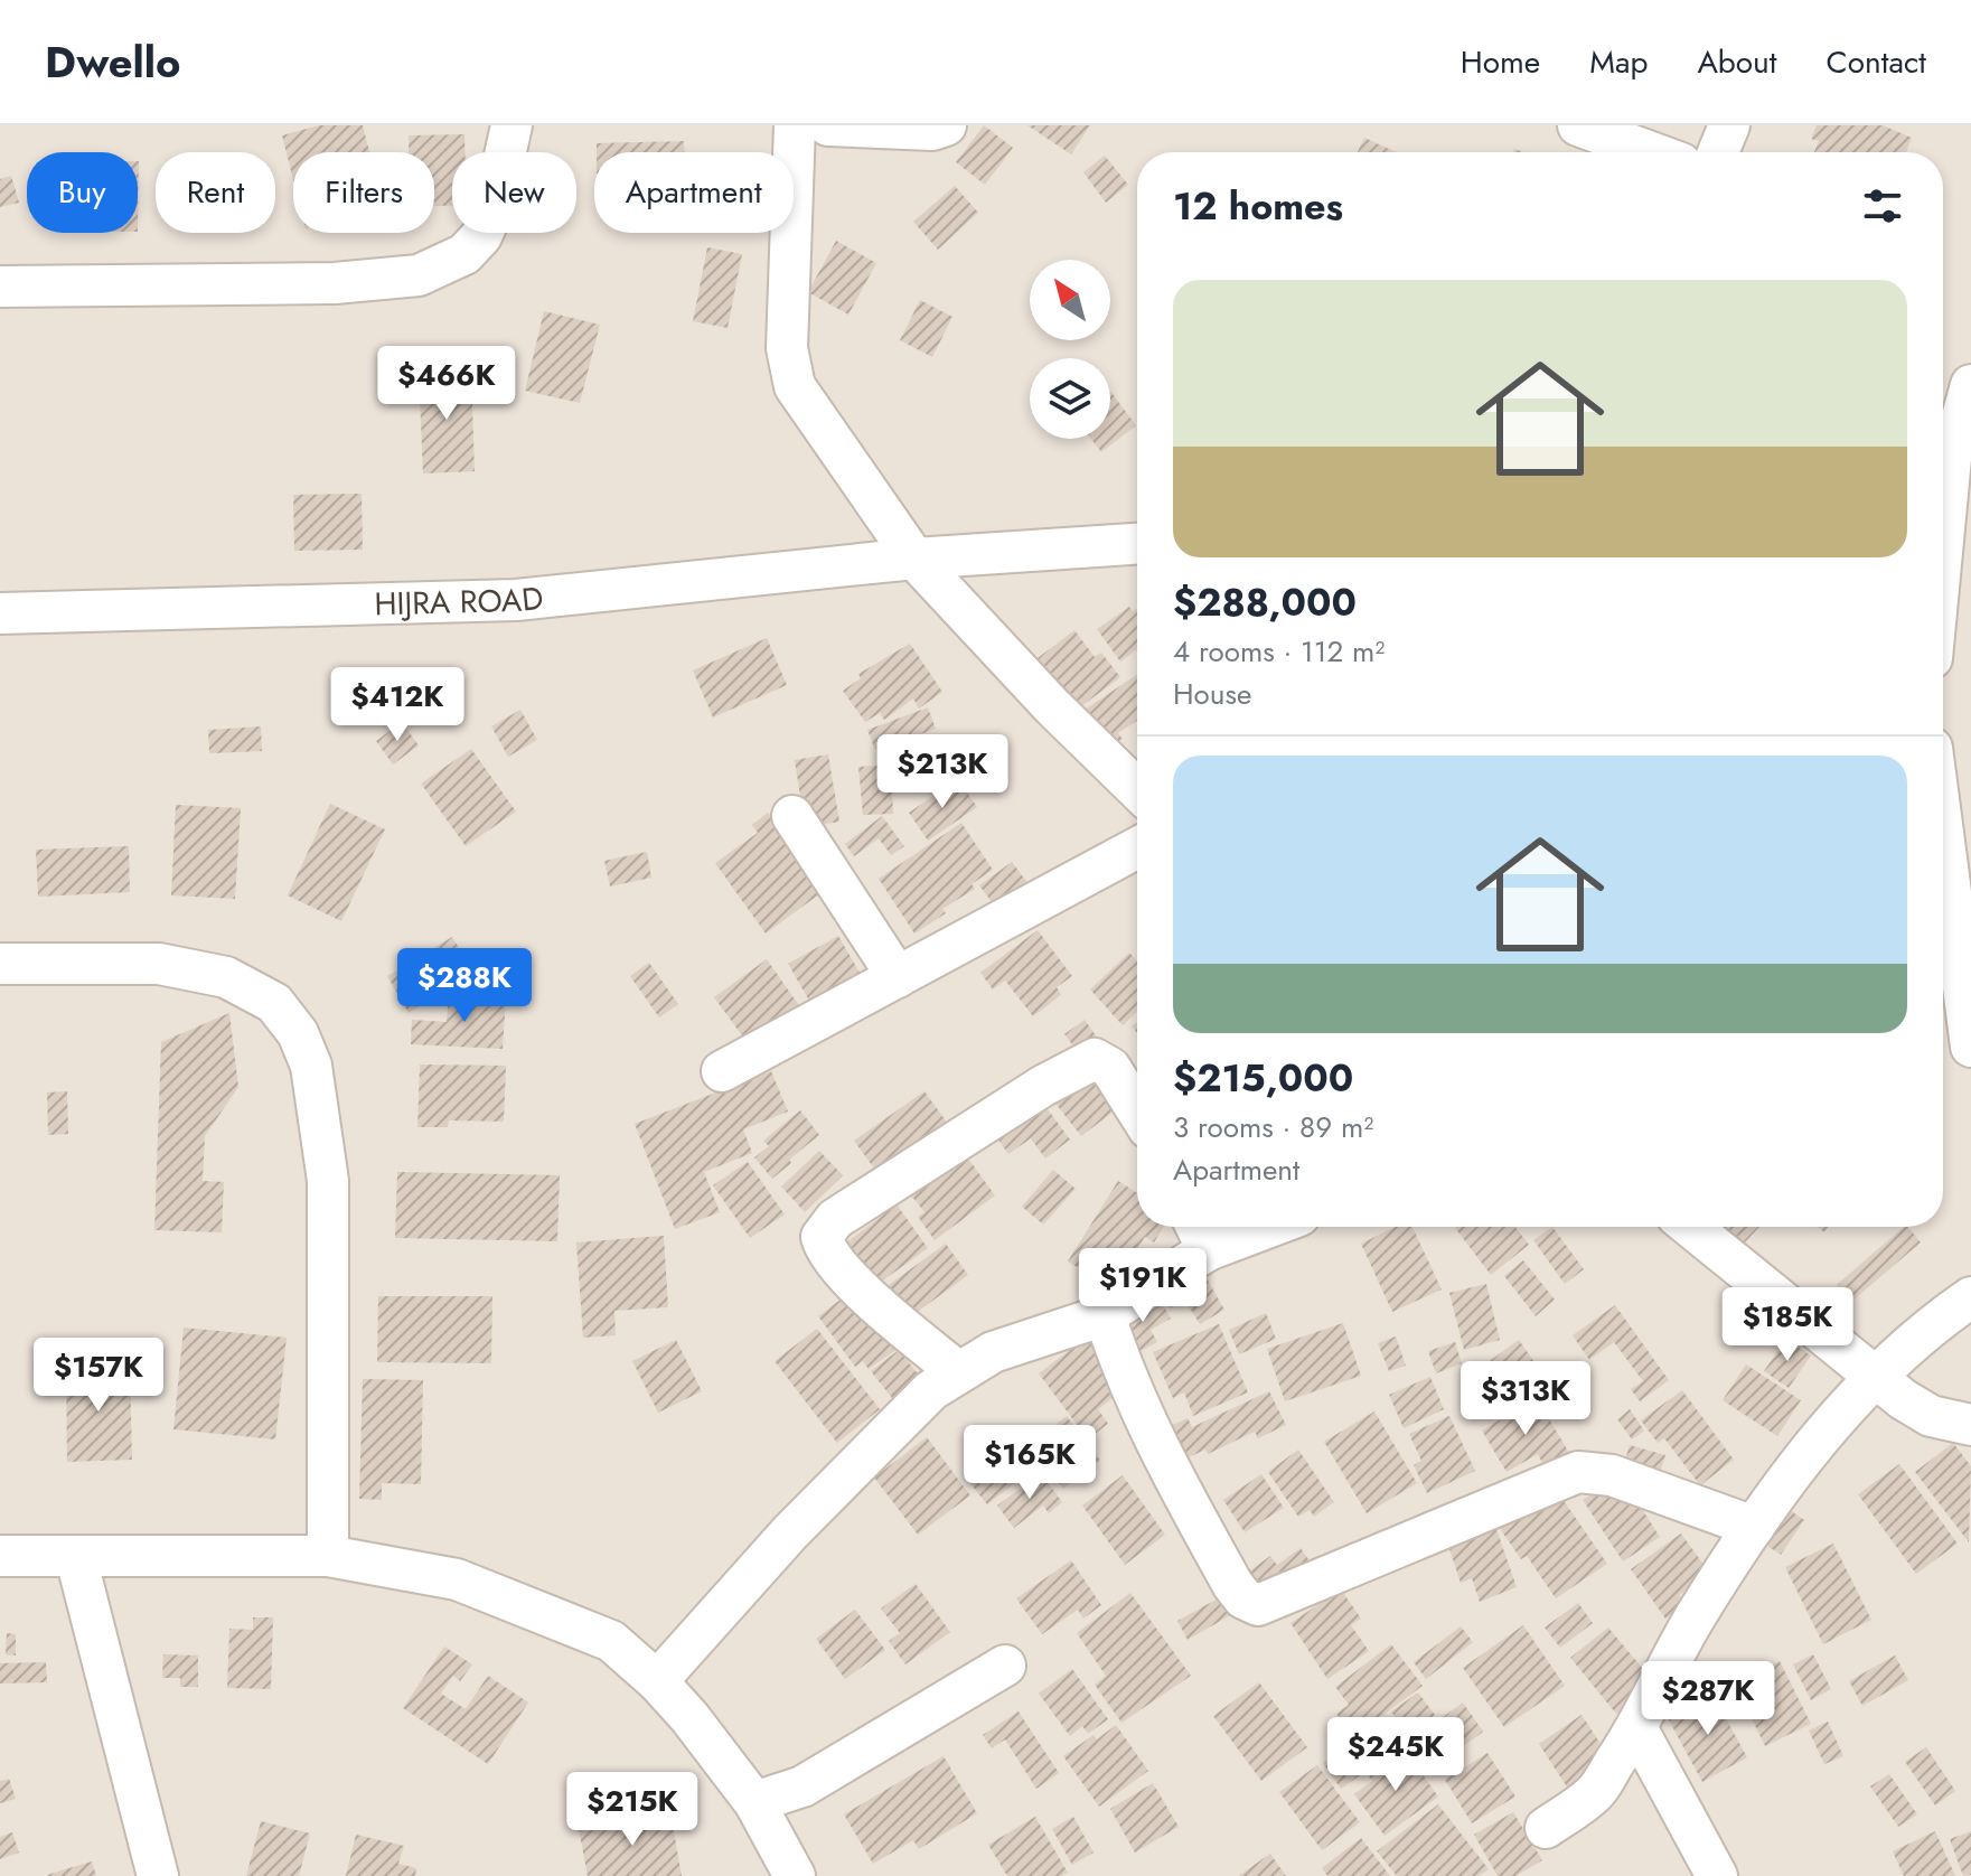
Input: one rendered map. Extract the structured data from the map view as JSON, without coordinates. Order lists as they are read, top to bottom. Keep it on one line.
{"streets":{"street":["HIJRA ROAD"]},"north":"top left","page":{"header":"Dwello","nav":["Home","Map","About","Contact"],"chip":["Buy","Rent","Filters","New","Apartment"],"heading":"12 homes","list":[{"name":"$288,000","note":"4 rooms · 112 m² · House"},{"name":"$215,000","note":"3 rooms · 89 m² · Apartment"}],"price":["$466K","$412K","$213K","$288K","$191K","$185K","$157K","$313K","$165K","$287K","$245K","$215K"]}}
